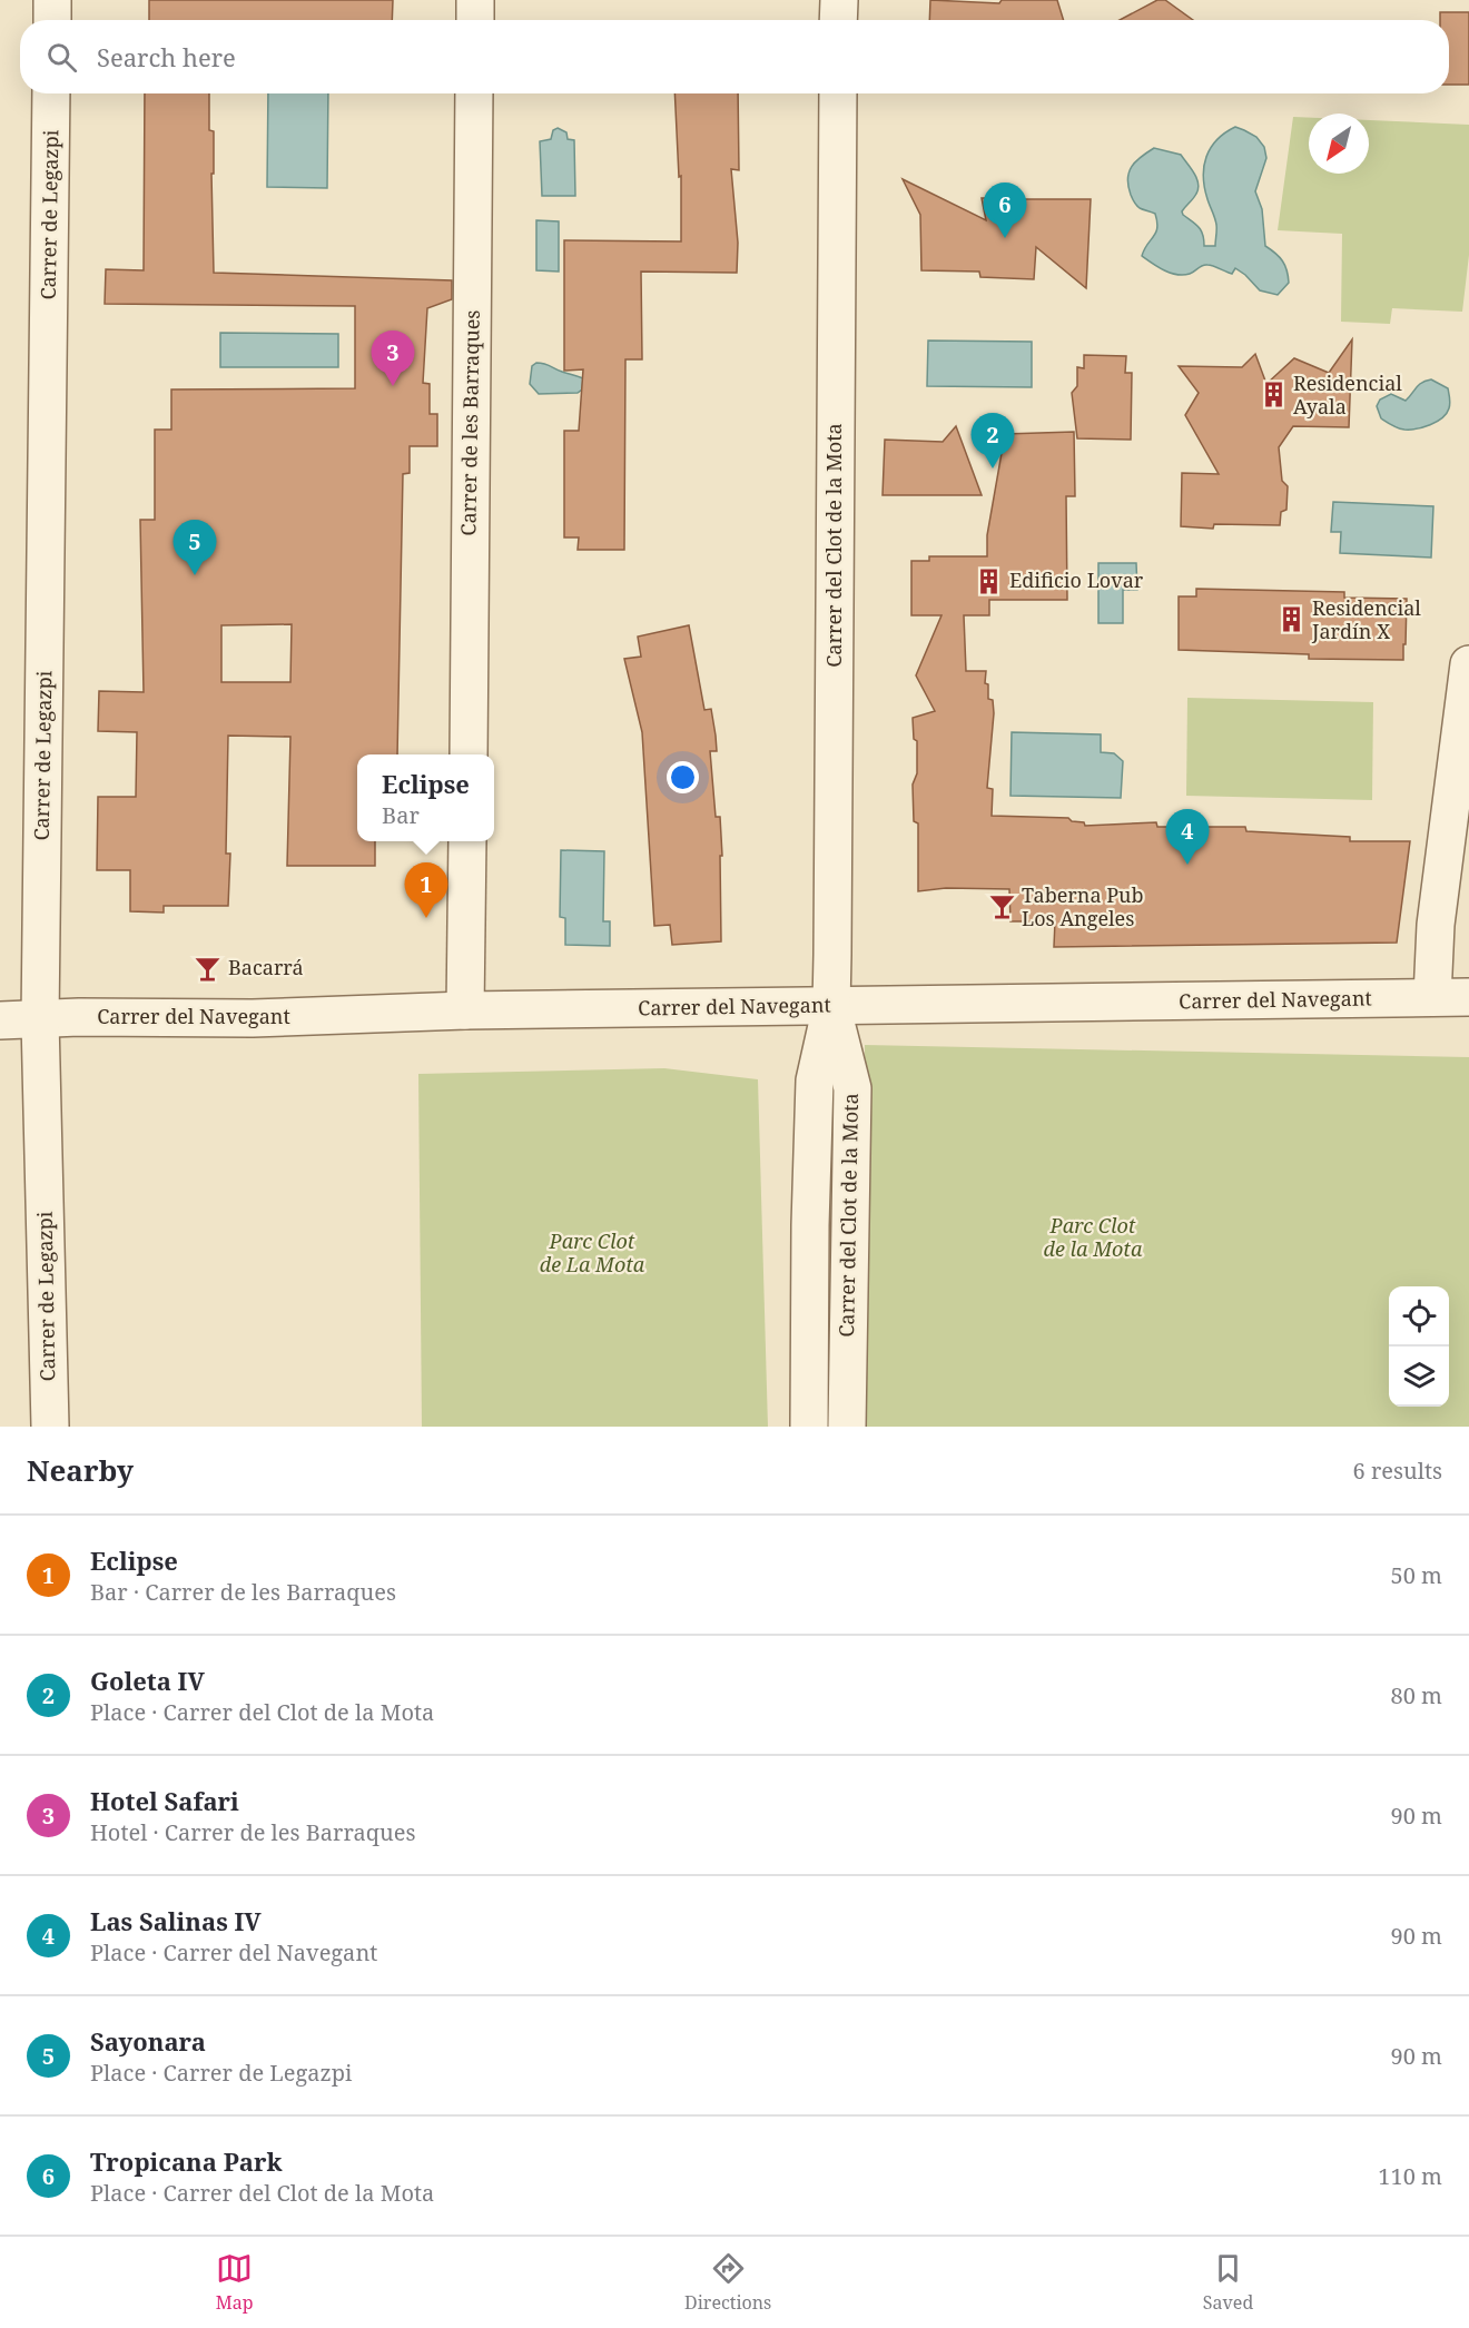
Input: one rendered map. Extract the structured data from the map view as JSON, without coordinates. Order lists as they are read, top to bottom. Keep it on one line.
{"streets":{"street":["Carrer de Legazpi","Carrer de les Barraques","Carrer del Clot de la Mota","Carrer del Navegant"]},"crossings":[["Carrer de Legazpi","Carrer del Navegant"],["Carrer del Clot de la Mota","Carrer del Navegant"]],"parks":["Parc Clot de la Mota","Parc Clot de La Mota"],"places":{"building":["Residencial Ayala","Edificio Lovar","Residencial Jardín X"],"bar":["Taberna Pub Los Angeles","Bacarrá"]},"north":"bottom left","page":{"search":"Search here","pins":["6","3","2","5","4","1"],"popup":["Eclipse","Bar"],"heading":["Nearby","6 results"],"list":[{"mark":"1","name":"Eclipse","note":"Bar · Carrer de les Barraques","value":"50 m"},{"mark":"2","name":"Goleta IV","note":"Place · Carrer del Clot de la Mota","value":"80 m"},{"mark":"3","name":"Hotel Safari","note":"Hotel · Carrer de les Barraques","value":"90 m"},{"mark":"4","name":"Las Salinas IV","note":"Place · Carrer del Navegant","value":"90 m"},{"mark":"5","name":"Sayonara","note":"Place · Carrer de Legazpi","value":"90 m"},{"mark":"6","name":"Tropicana Park","note":"Place · Carrer del Clot de la Mota","value":"110 m"}],"nav":["Map","Directions","Saved"]}}
